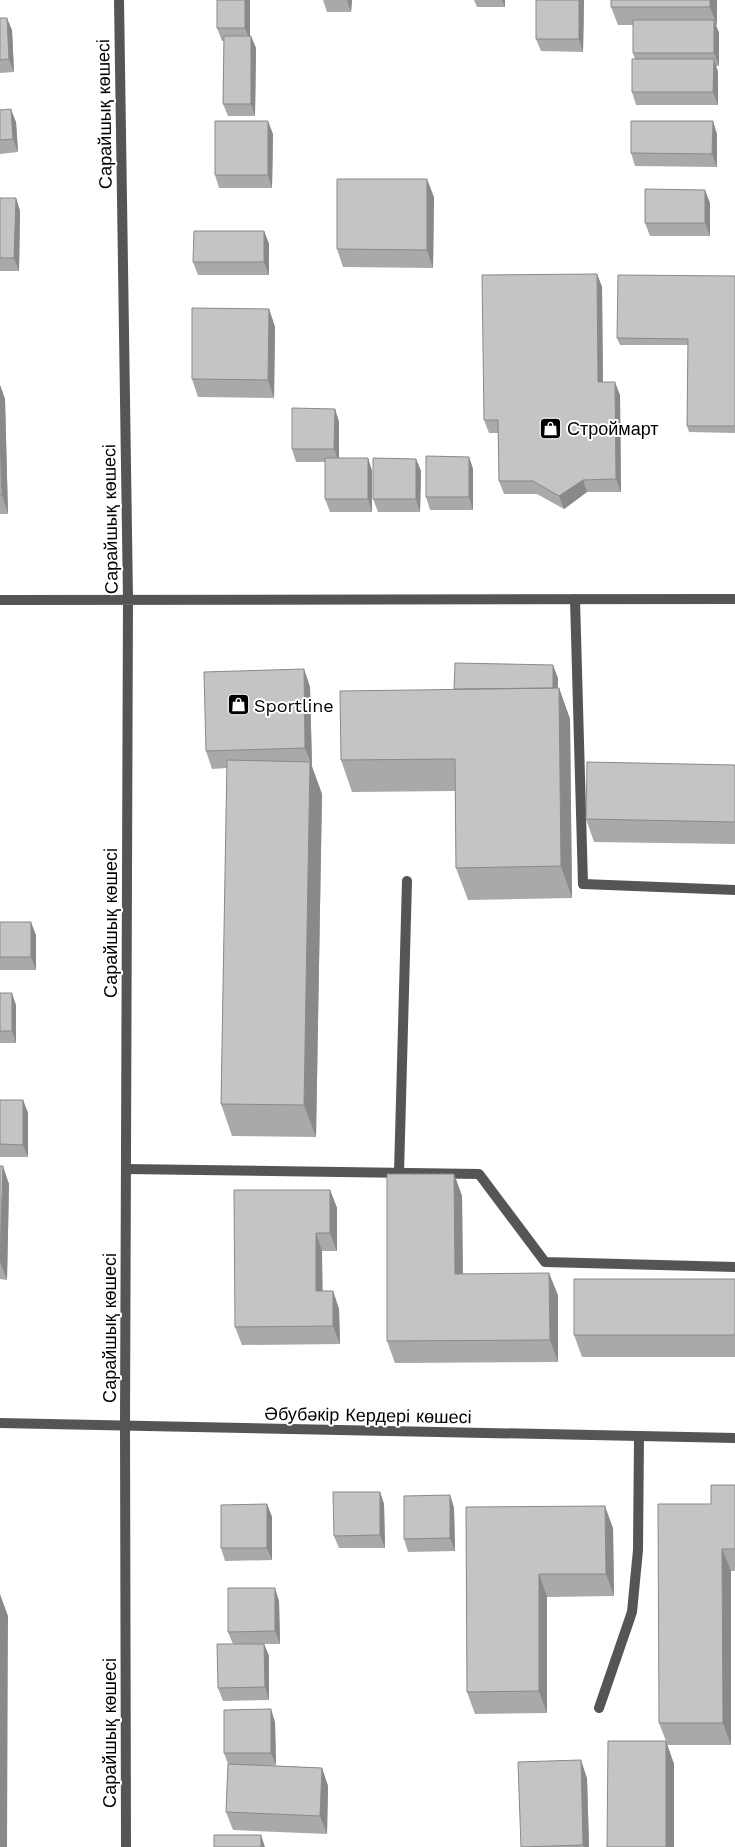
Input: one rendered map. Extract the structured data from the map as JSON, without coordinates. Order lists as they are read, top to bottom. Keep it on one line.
{"streets":{"street":["Сарайшық көшесі","Әбубәкір Кердері көшесі"]},"crossings":[["Сарайшық көшесі","Әбубәкір Кердері көшесі"]],"places":{"shop":["Строймарт","Sportline"]}}
